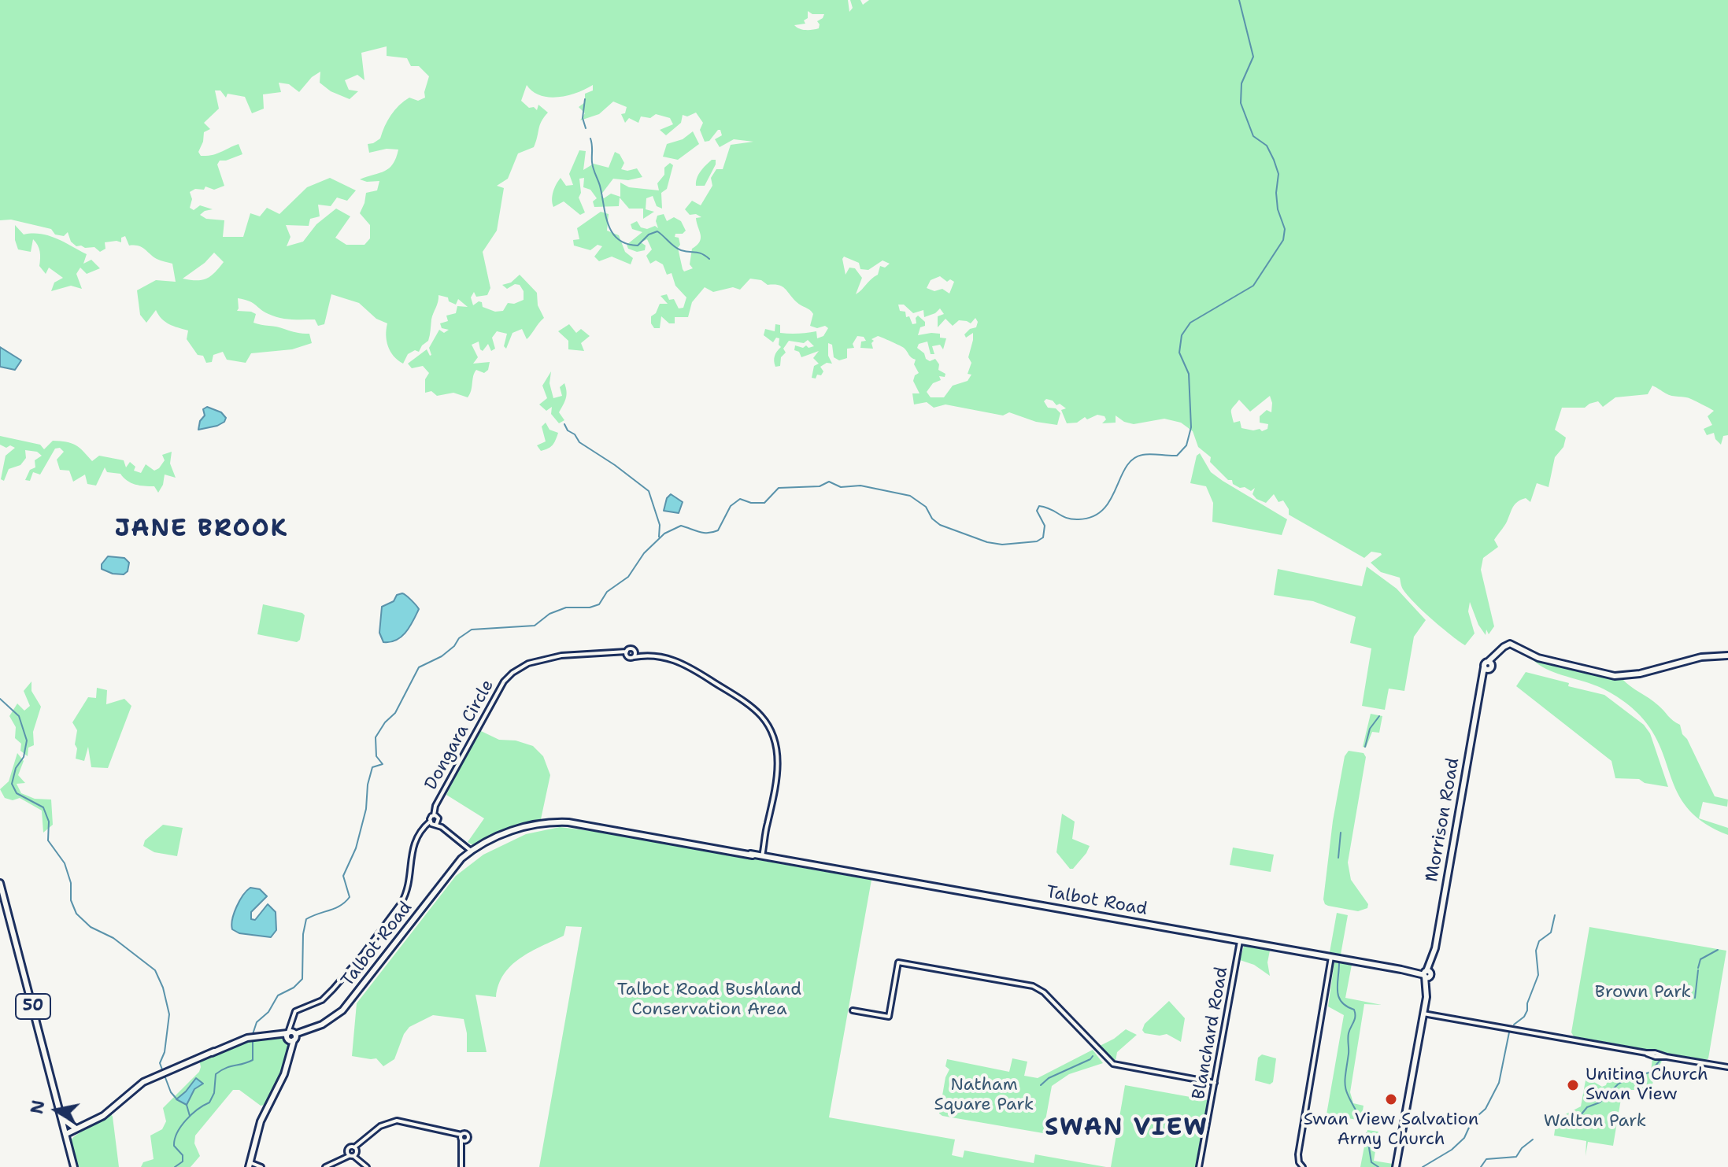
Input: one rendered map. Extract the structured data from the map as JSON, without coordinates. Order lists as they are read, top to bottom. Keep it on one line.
{"streets":{"main road":["Morrison Road","Talbot Road","50"],"street":["Dongara Circle","Blanchard Road"]},"crossings":[["Morrison Road","Talbot Road"],["Talbot Road","50"],["Talbot Road","Blanchard Road"]],"districts":["JANE BROOK","SWAN VIEW"],"parks":["Talbot Road Bushland Conservation Area","Brown Park","Natham Square Park","Walton Park"],"places":["Uniting Church Swan View","Swan View Salvation Army Church"],"north":"left"}
